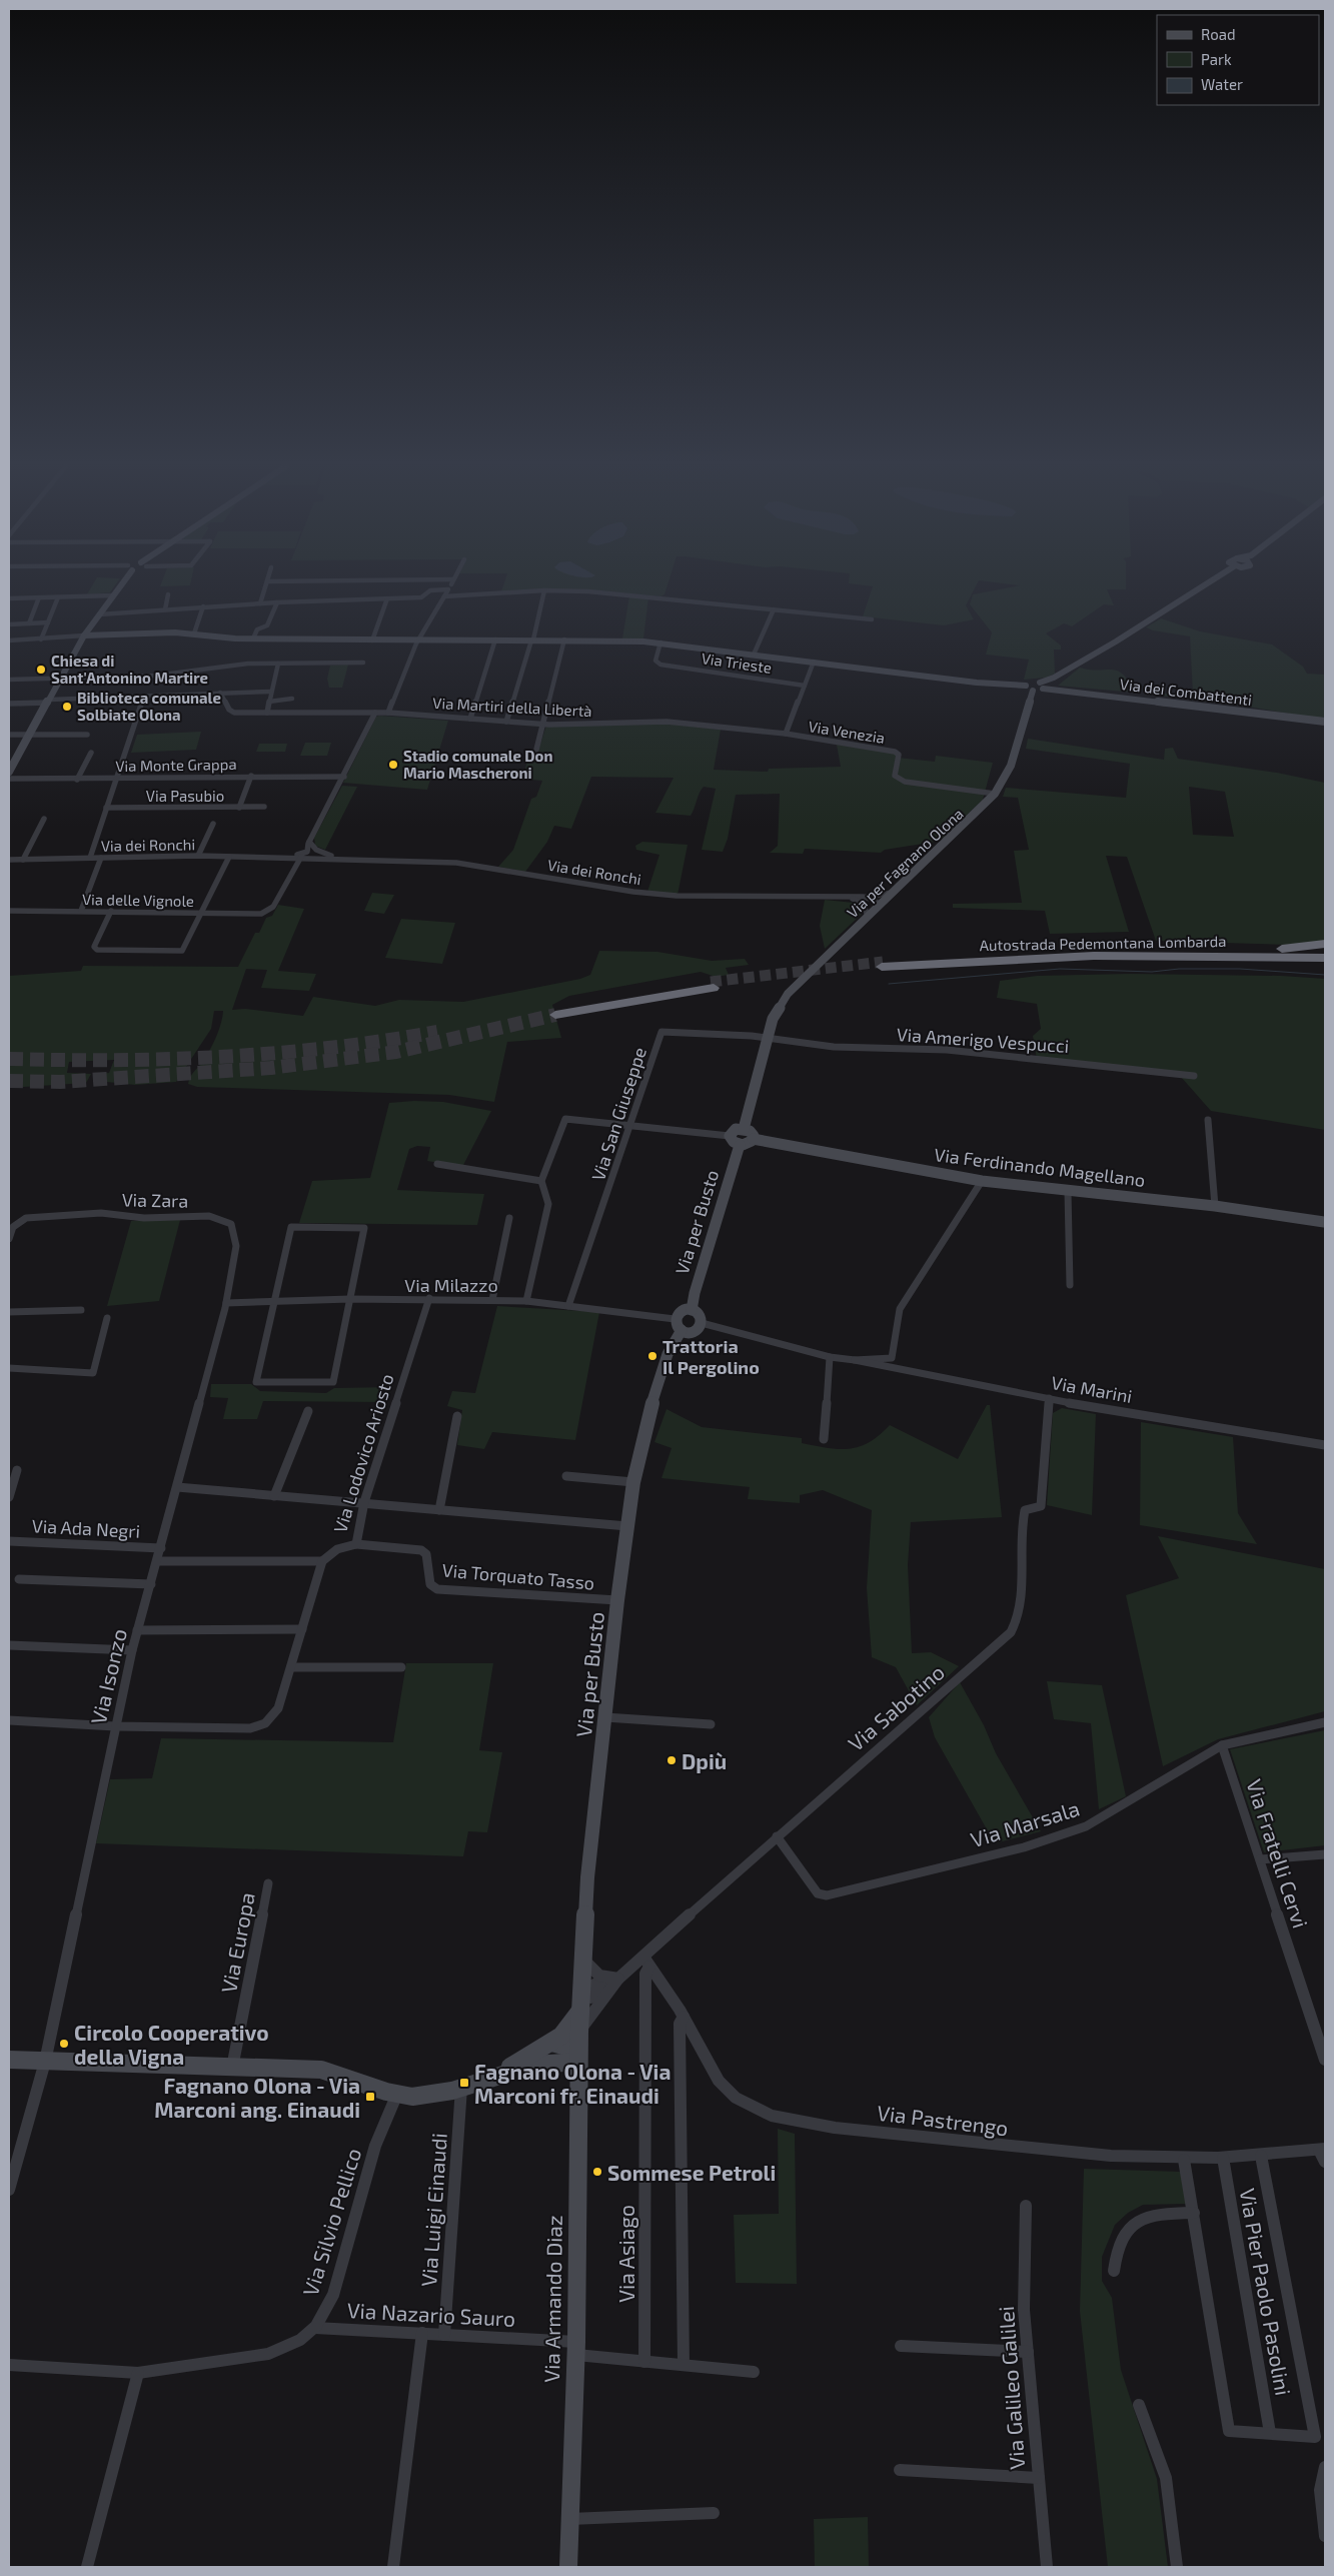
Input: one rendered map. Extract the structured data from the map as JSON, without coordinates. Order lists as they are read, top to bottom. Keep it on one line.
{"streets":{"highway":["Autostrada Pedemontana Lombarda"],"street":["Via Trieste","Via dei Combattenti","Via Martiri della Libertà","Via Venezia","Via Monte Grappa","Via Pasubio","Via dei Ronchi","Via per Fagnano Olona","Via delle Vignole","Via Amerigo Vespucci","Via San Giuseppe","Via Ferdinando Magellano","Via Zara","Via per Busto","Via Milazzo","Via Marini","Via Lodovico Ariosto","Via Ada Negri","Via Torquato Tasso","Via Isonzo","Via Sabotino","Via Marsala","Via Fratelli Cervi","Via Europa","Via Pastrengo","Via Luigi Einaudi","Via Silvio Pellico","Via Asiago","Via Pier Paolo Pasolini","Via Armando Diaz","Via Nazario Sauro","Via Galileo Galilei"]},"crossings":[["Via Martiri della Libertà","Via Venezia"],["Via Venezia","Via per Fagnano Olona"],["Via dei Ronchi","Via per Fagnano Olona"],["Via dei Ronchi","Via delle Vignole"],["Via per Fagnano Olona","Via Amerigo Vespucci"],["Via per Fagnano Olona","Via San Giuseppe"],["Via Amerigo Vespucci","Via San Giuseppe"],["Via San Giuseppe","Via Milazzo"],["Via Ferdinando Magellano","Via per Busto"],["Via Zara","Via Milazzo"],["Via Zara","Via Isonzo"],["Via per Busto","Via Milazzo"],["Via per Busto","Via Torquato Tasso"],["Via per Busto","Via Sabotino"],["Via per Busto","Via Armando Diaz"],["Via Milazzo","Via Lodovico Ariosto"],["Via Milazzo","Via Isonzo"],["Via Marini","Via Sabotino"],["Via Lodovico Ariosto","Via Torquato Tasso"],["Via Ada Negri","Via Isonzo"],["Via Sabotino","Via Marsala"],["Via Sabotino","Via Pastrengo"],["Via Sabotino","Via Asiago"],["Via Sabotino","Via Armando Diaz"],["Via Marsala","Via Fratelli Cervi"],["Via Pastrengo","Via Asiago"],["Via Pastrengo","Via Pier Paolo Pasolini"],["Via Luigi Einaudi","Via Nazario Sauro"],["Via Silvio Pellico","Via Nazario Sauro"],["Via Asiago","Via Nazario Sauro"],["Via Armando Diaz","Via Nazario Sauro"]],"places":{"other":["Chiesa di Sant'Antonino Martire","Biblioteca comunale Solbiate Olona","Stadio comunale Don Mario Mascheroni","Trattoria Il Pergolino","Dpiù","Circolo Cooperativo della Vigna","Sommese Petroli"],"transit":["Fagnano Olona - Via Marconi fr. Einaudi","Fagnano Olona - Via Marconi ang. Einaudi"]},"legend":["Road","Park","Water"]}
